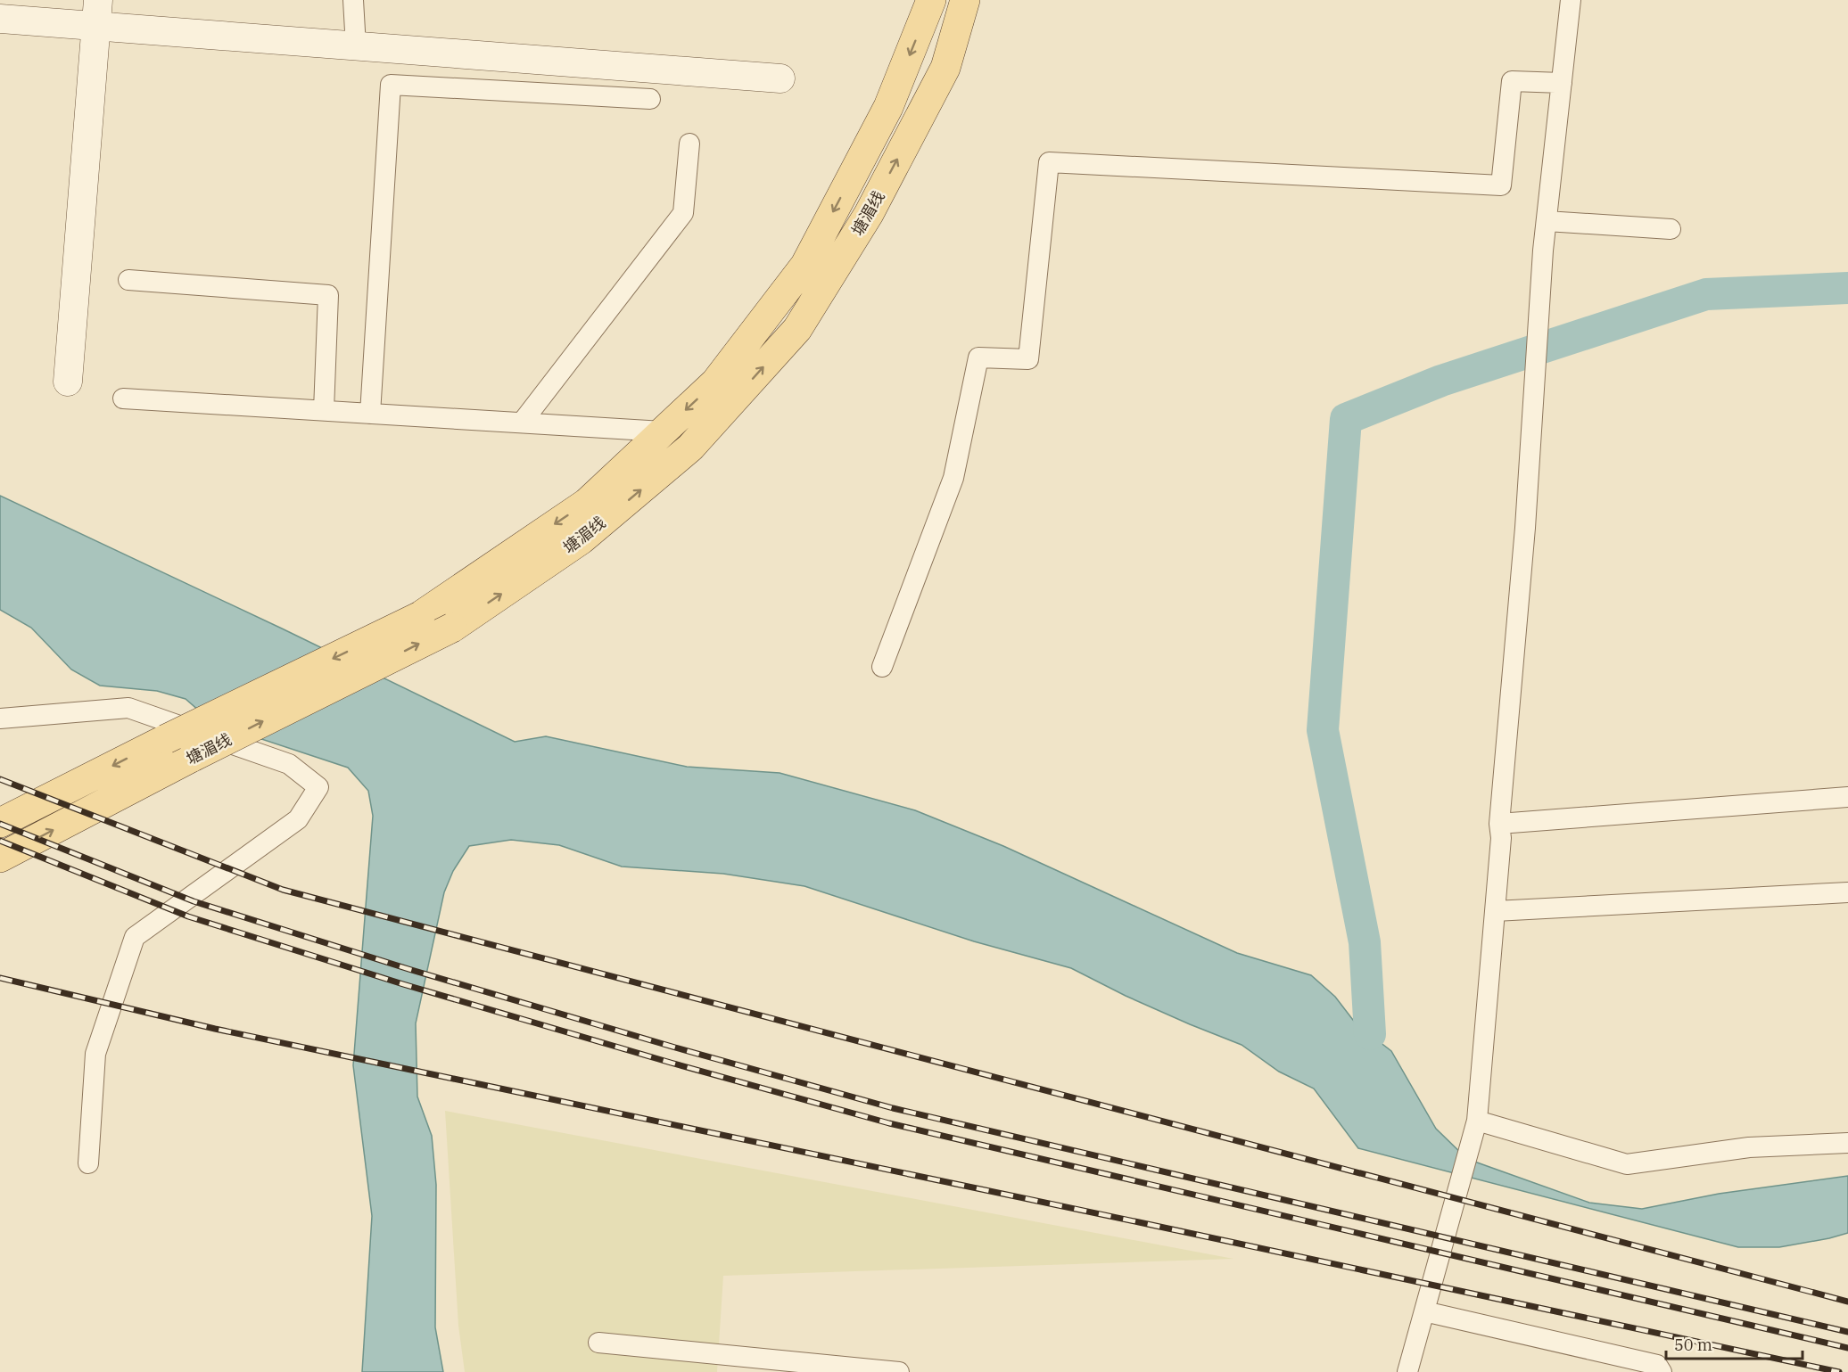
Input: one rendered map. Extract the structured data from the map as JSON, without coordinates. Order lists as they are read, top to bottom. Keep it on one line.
{"streets":{"main road":["塘湄线"]},"scale_bar":"50 m"}
